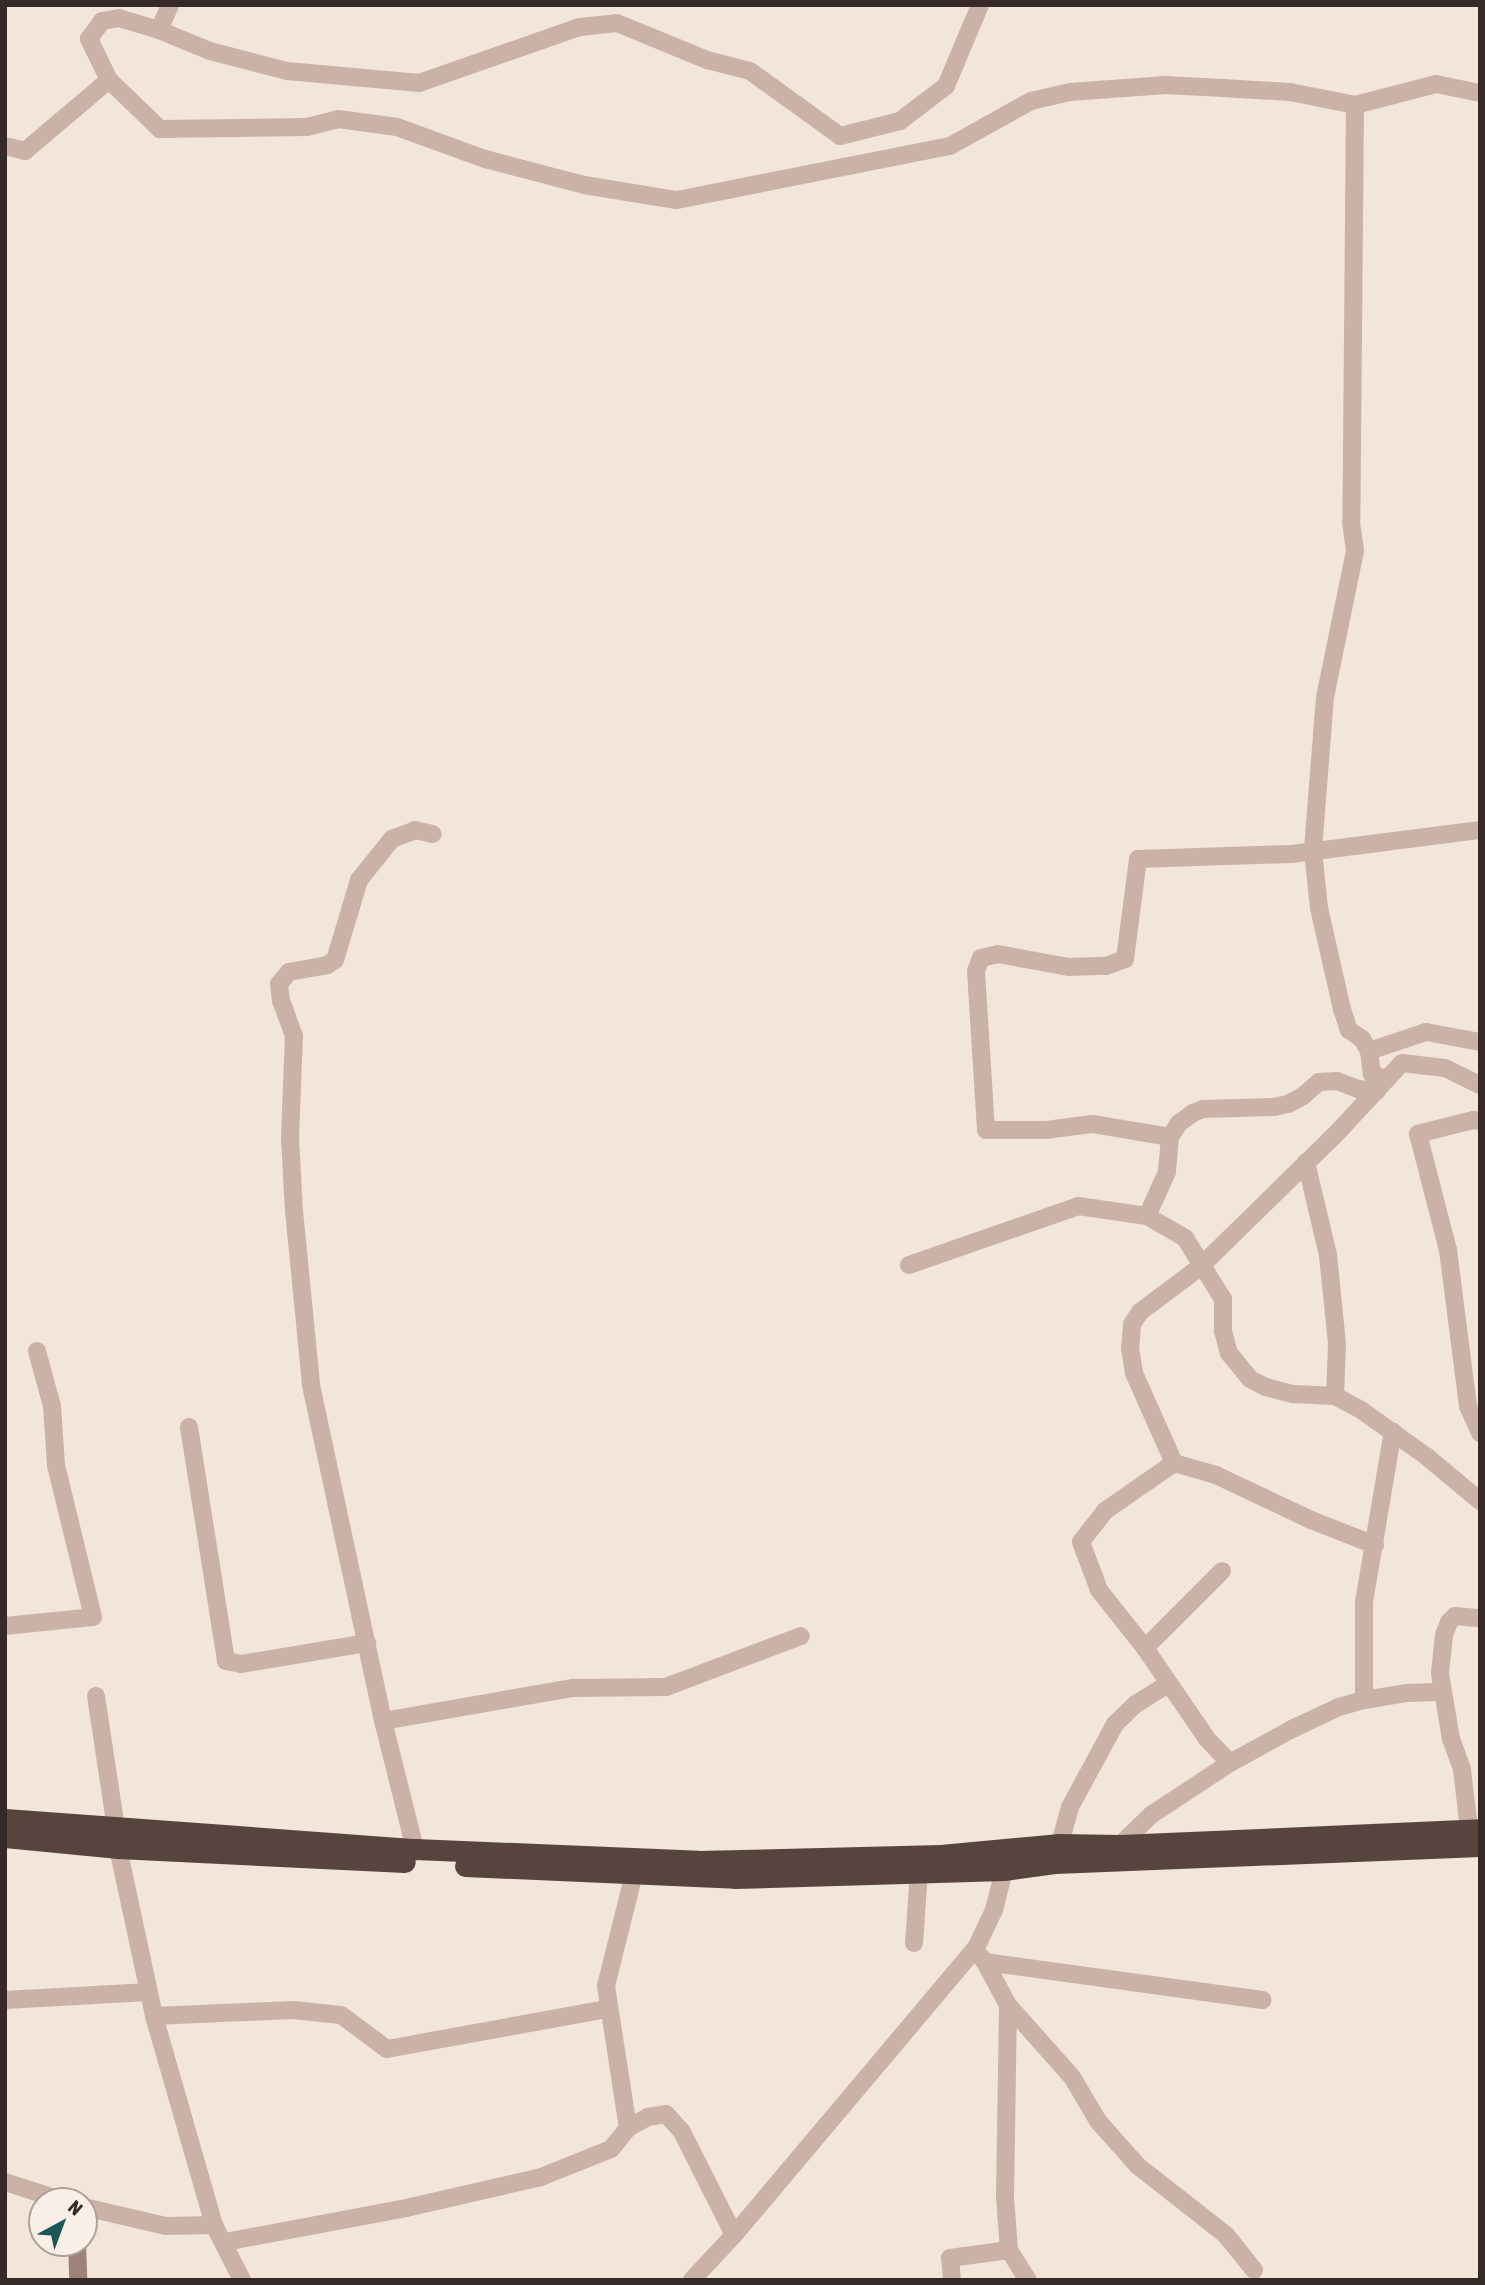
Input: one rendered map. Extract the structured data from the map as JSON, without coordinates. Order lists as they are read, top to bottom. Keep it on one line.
{"north":"top right"}
